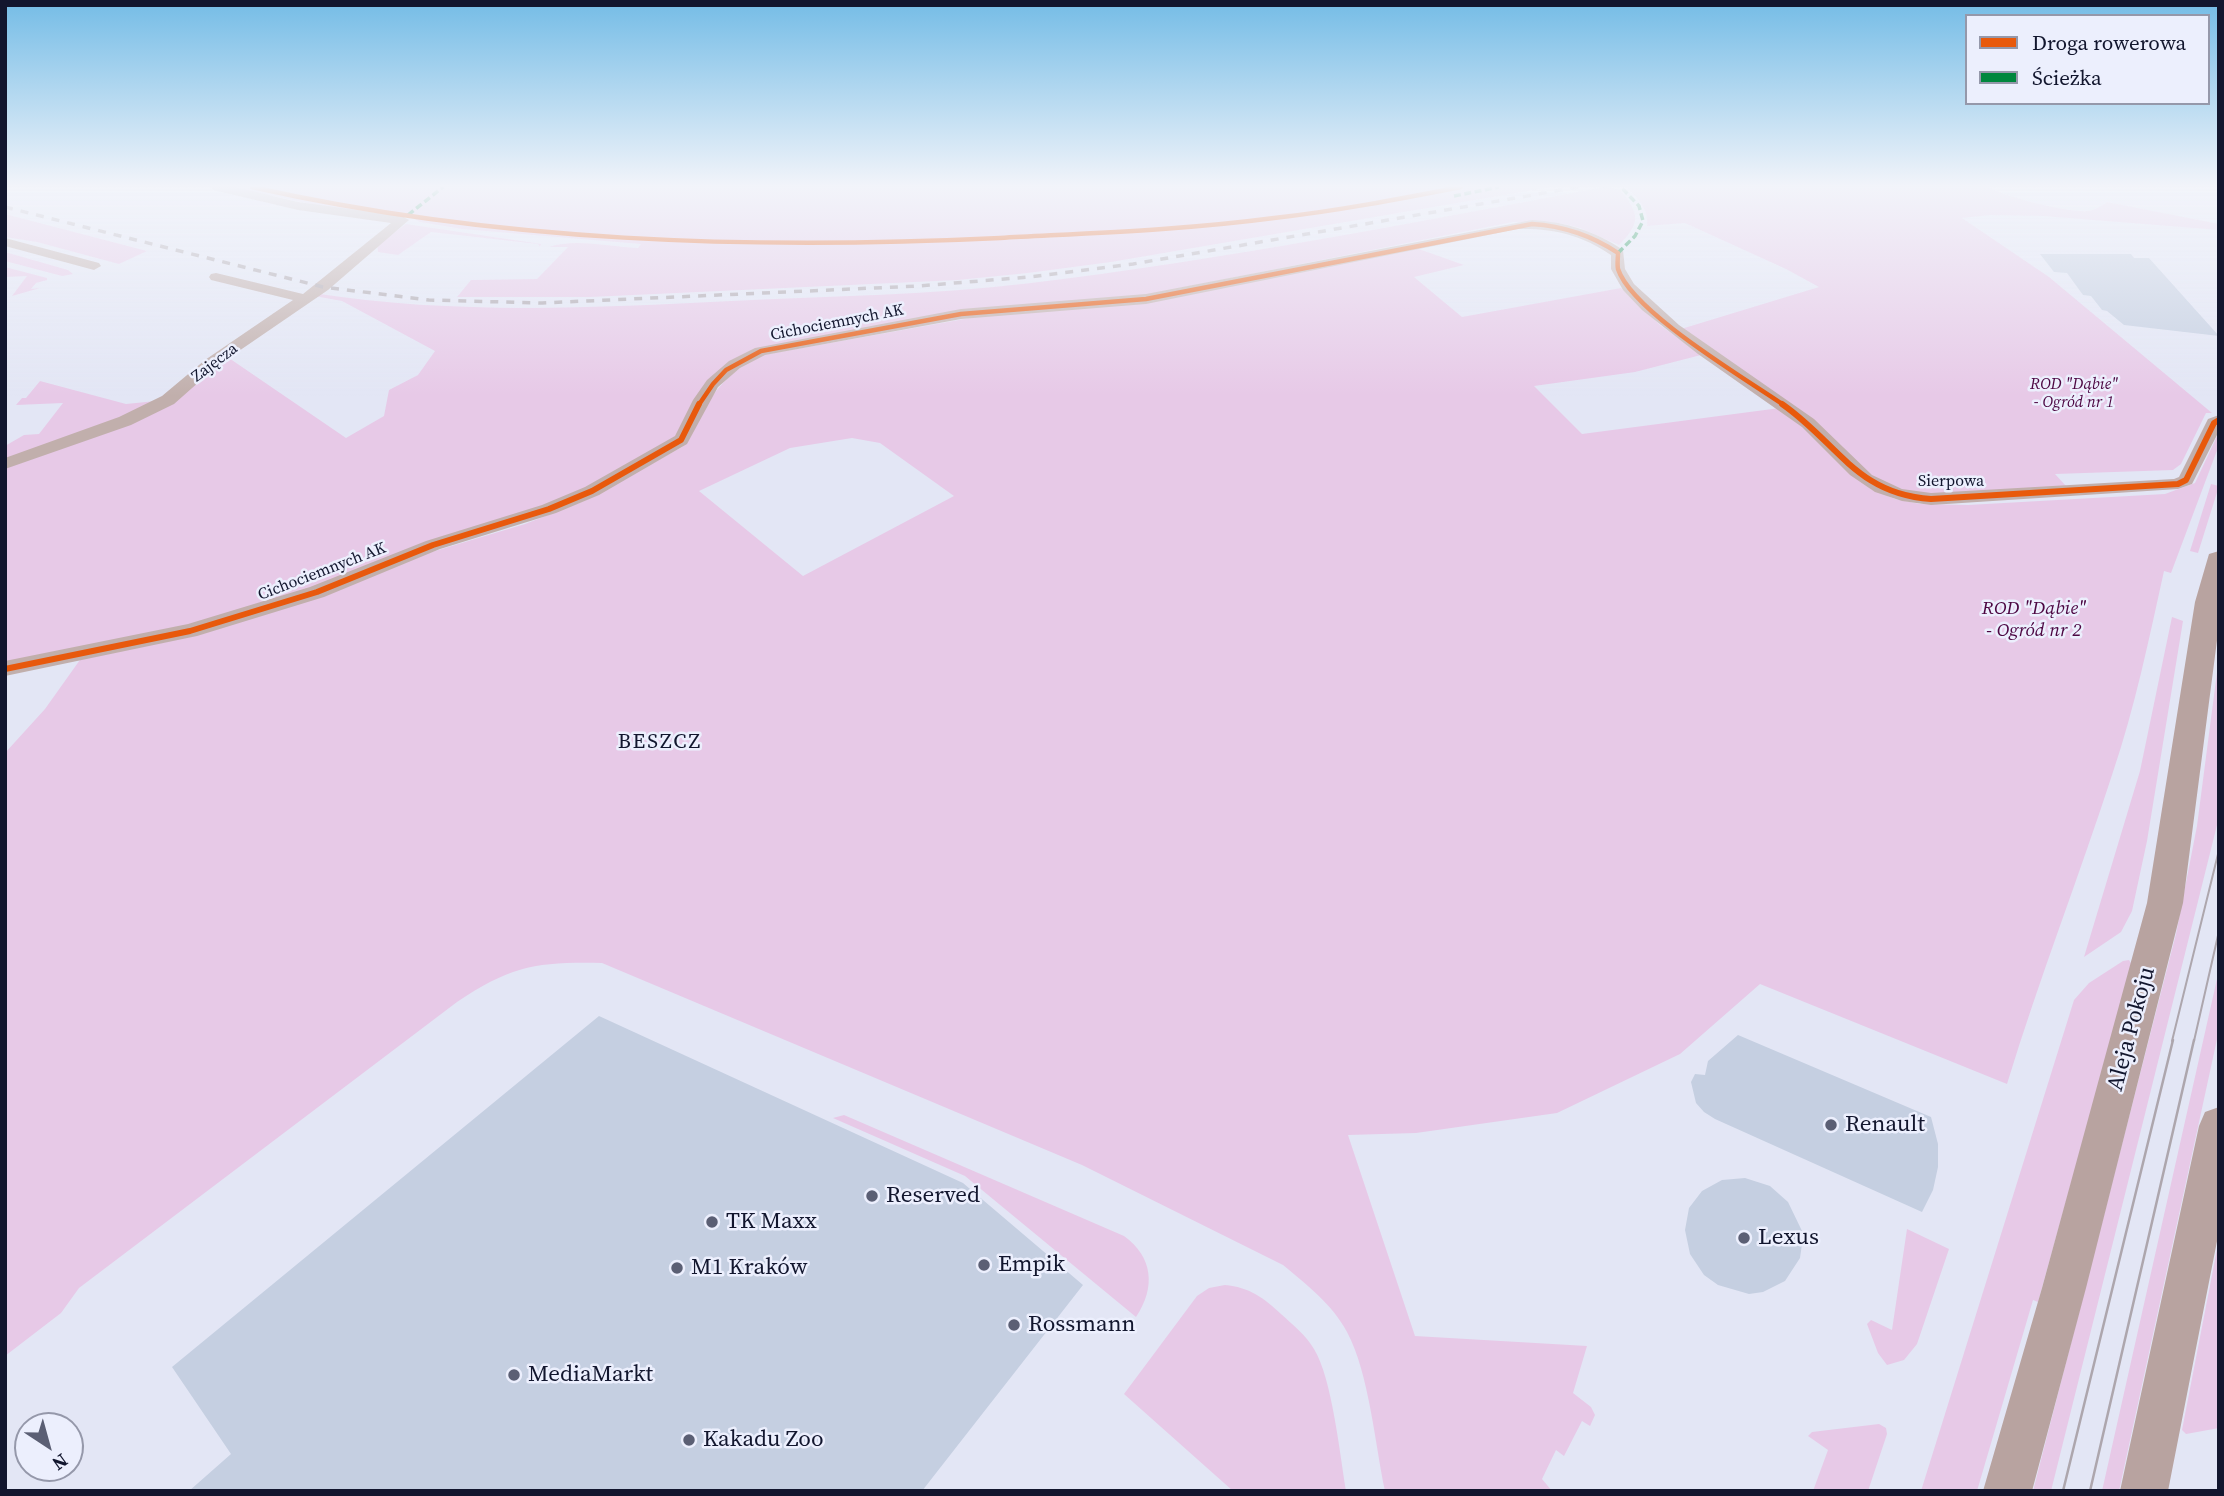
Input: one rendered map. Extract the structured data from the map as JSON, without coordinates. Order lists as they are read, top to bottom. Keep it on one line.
{"streets":{"main road":["Aleja Pokoju"],"street":["Cichociemnych AK","Zajęcza","Sierpowa"]},"districts":["BESZCZ"],"parks":["ROD \"Dąbie\" - Ogród nr 1","ROD \"Dąbie\" - Ogród nr 2"],"places":["Renault","Reserved","TK Maxx","Lexus","Empik","M1 Kraków","Rossmann","MediaMarkt","Kakadu Zoo"],"legend":["Droga rowerowa","Ścieżka"],"north":"bottom right"}
